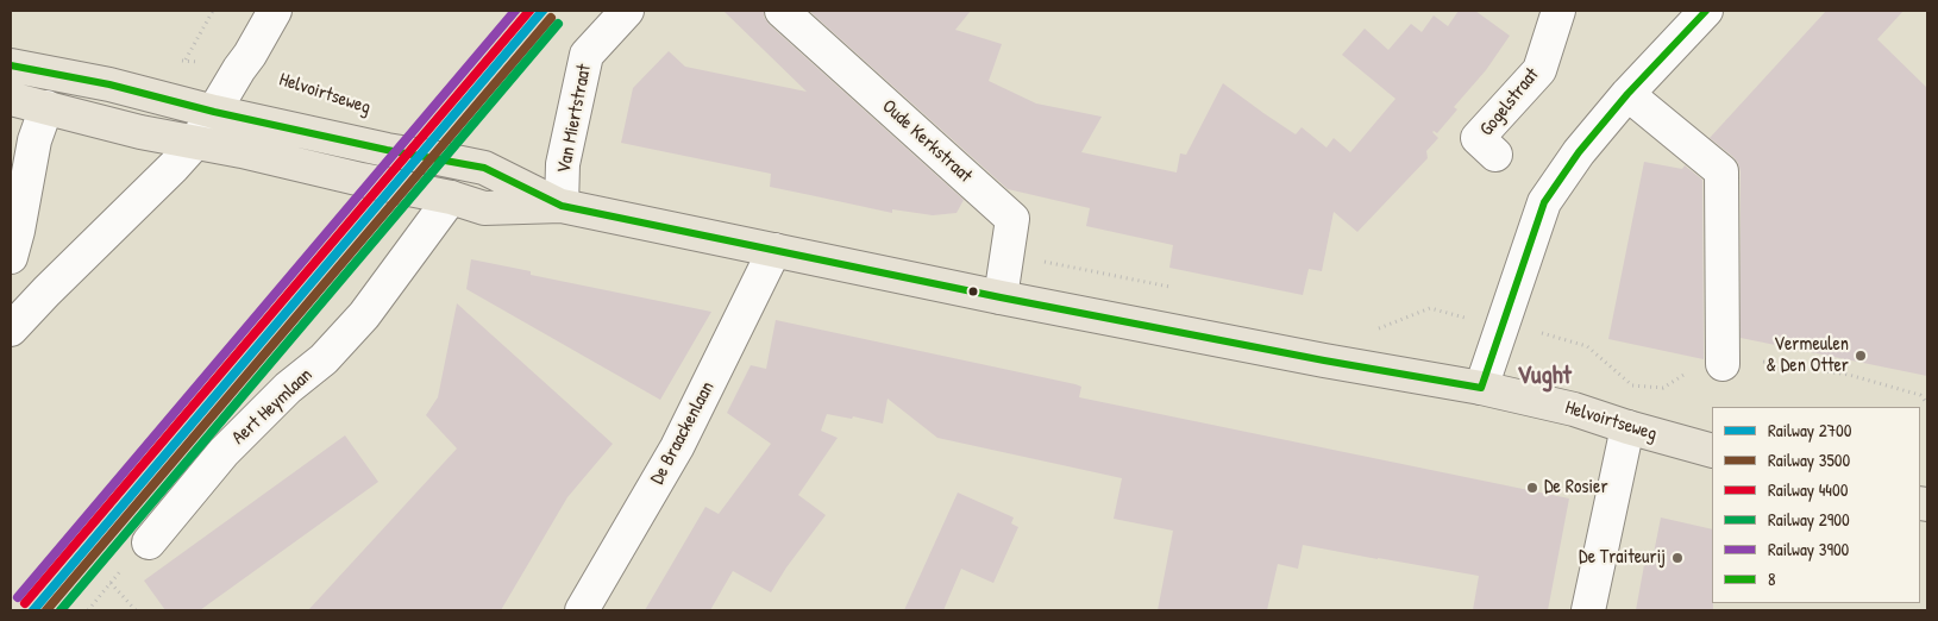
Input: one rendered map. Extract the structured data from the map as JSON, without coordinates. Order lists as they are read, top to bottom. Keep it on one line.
{"streets":{"main road":["Helvoirtseweg"],"street":["Gogelstraat","Van Miertstraat","Oude Kerkstraat","Aert Heymlaan","De Braackenlaan"]},"crossings":[["Helvoirtseweg","Van Miertstraat"],["Helvoirtseweg","Oude Kerkstraat"],["Helvoirtseweg","Aert Heymlaan"],["Helvoirtseweg","De Braackenlaan"]],"districts":["Vught"],"places":["Vermeulen & Den Otter","De Rosier","De Traiteurij"],"lines":["rail line 2700","rail line 4400","rail line 3900","transit line 8","rail line 3500","rail line 2900"],"legend":["Railway 2700","Railway 3500","Railway 4400","Railway 2900","Railway 3900","8"]}
